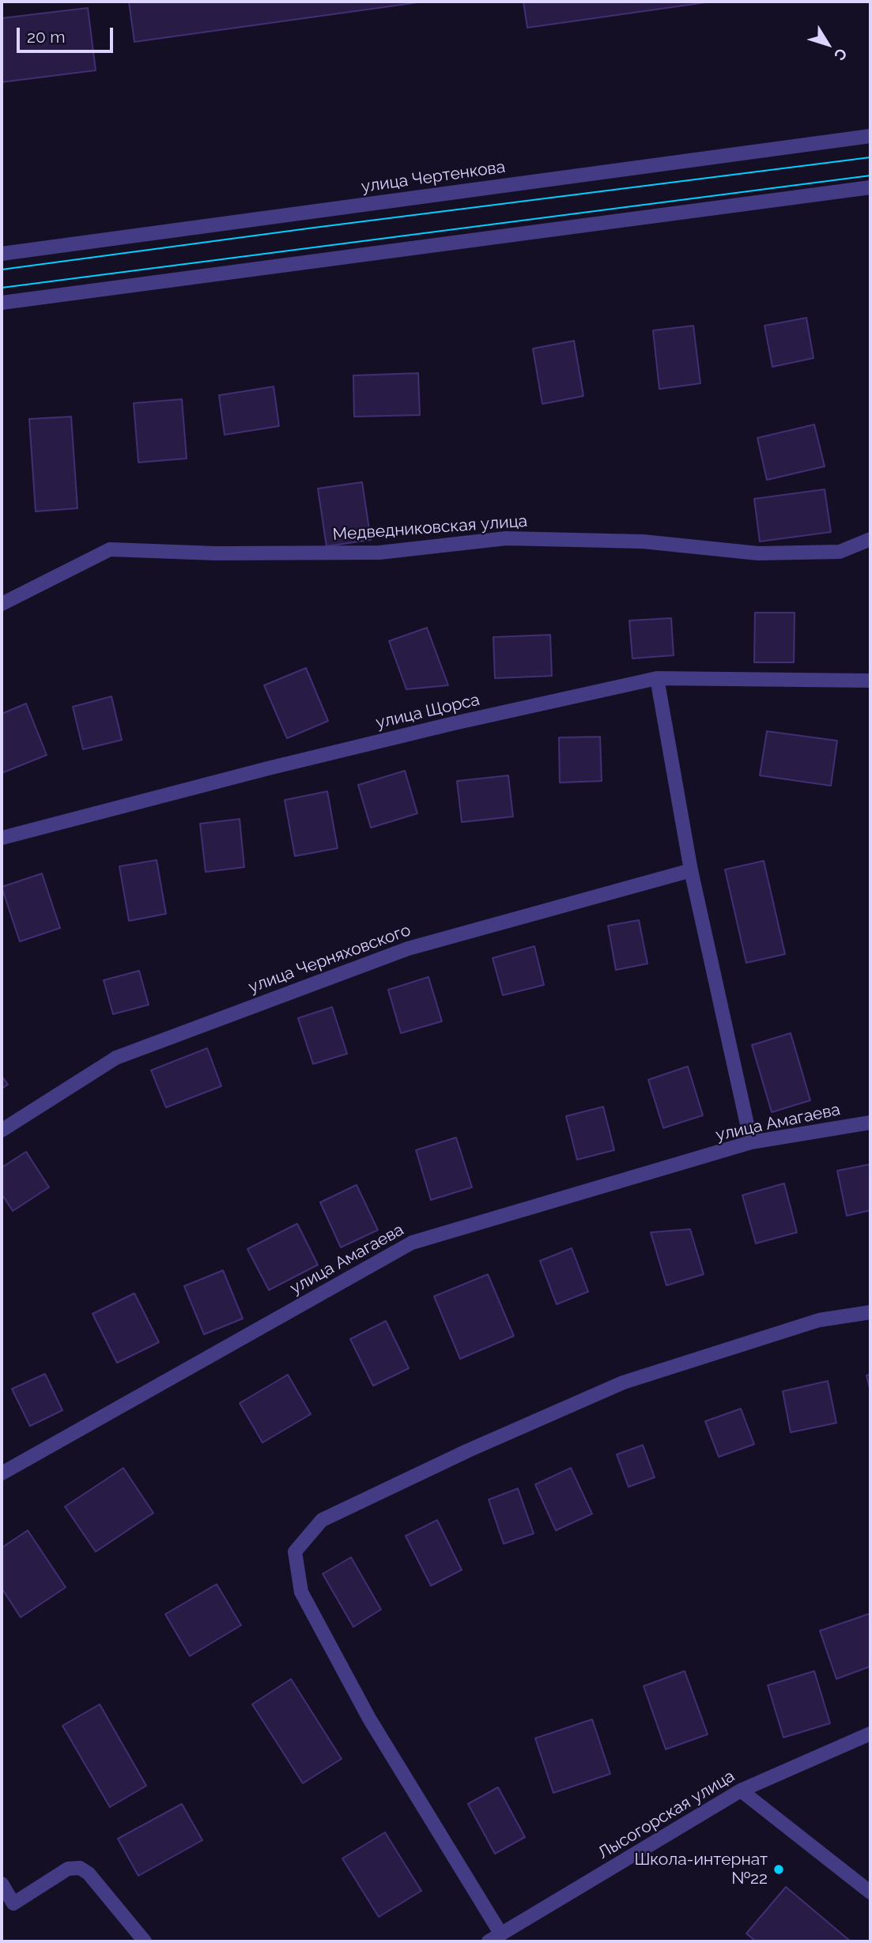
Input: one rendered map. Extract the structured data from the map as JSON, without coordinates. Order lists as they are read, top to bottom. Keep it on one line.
{"streets":{"street":["улица Чертенкова","Медведниковская улица","улица Щорса","улица Черняховского","улица Амагаева","Лысогорская улица"]},"places":["Школа-интернат №22"],"scale_bar":"20 m","north":"bottom right"}
